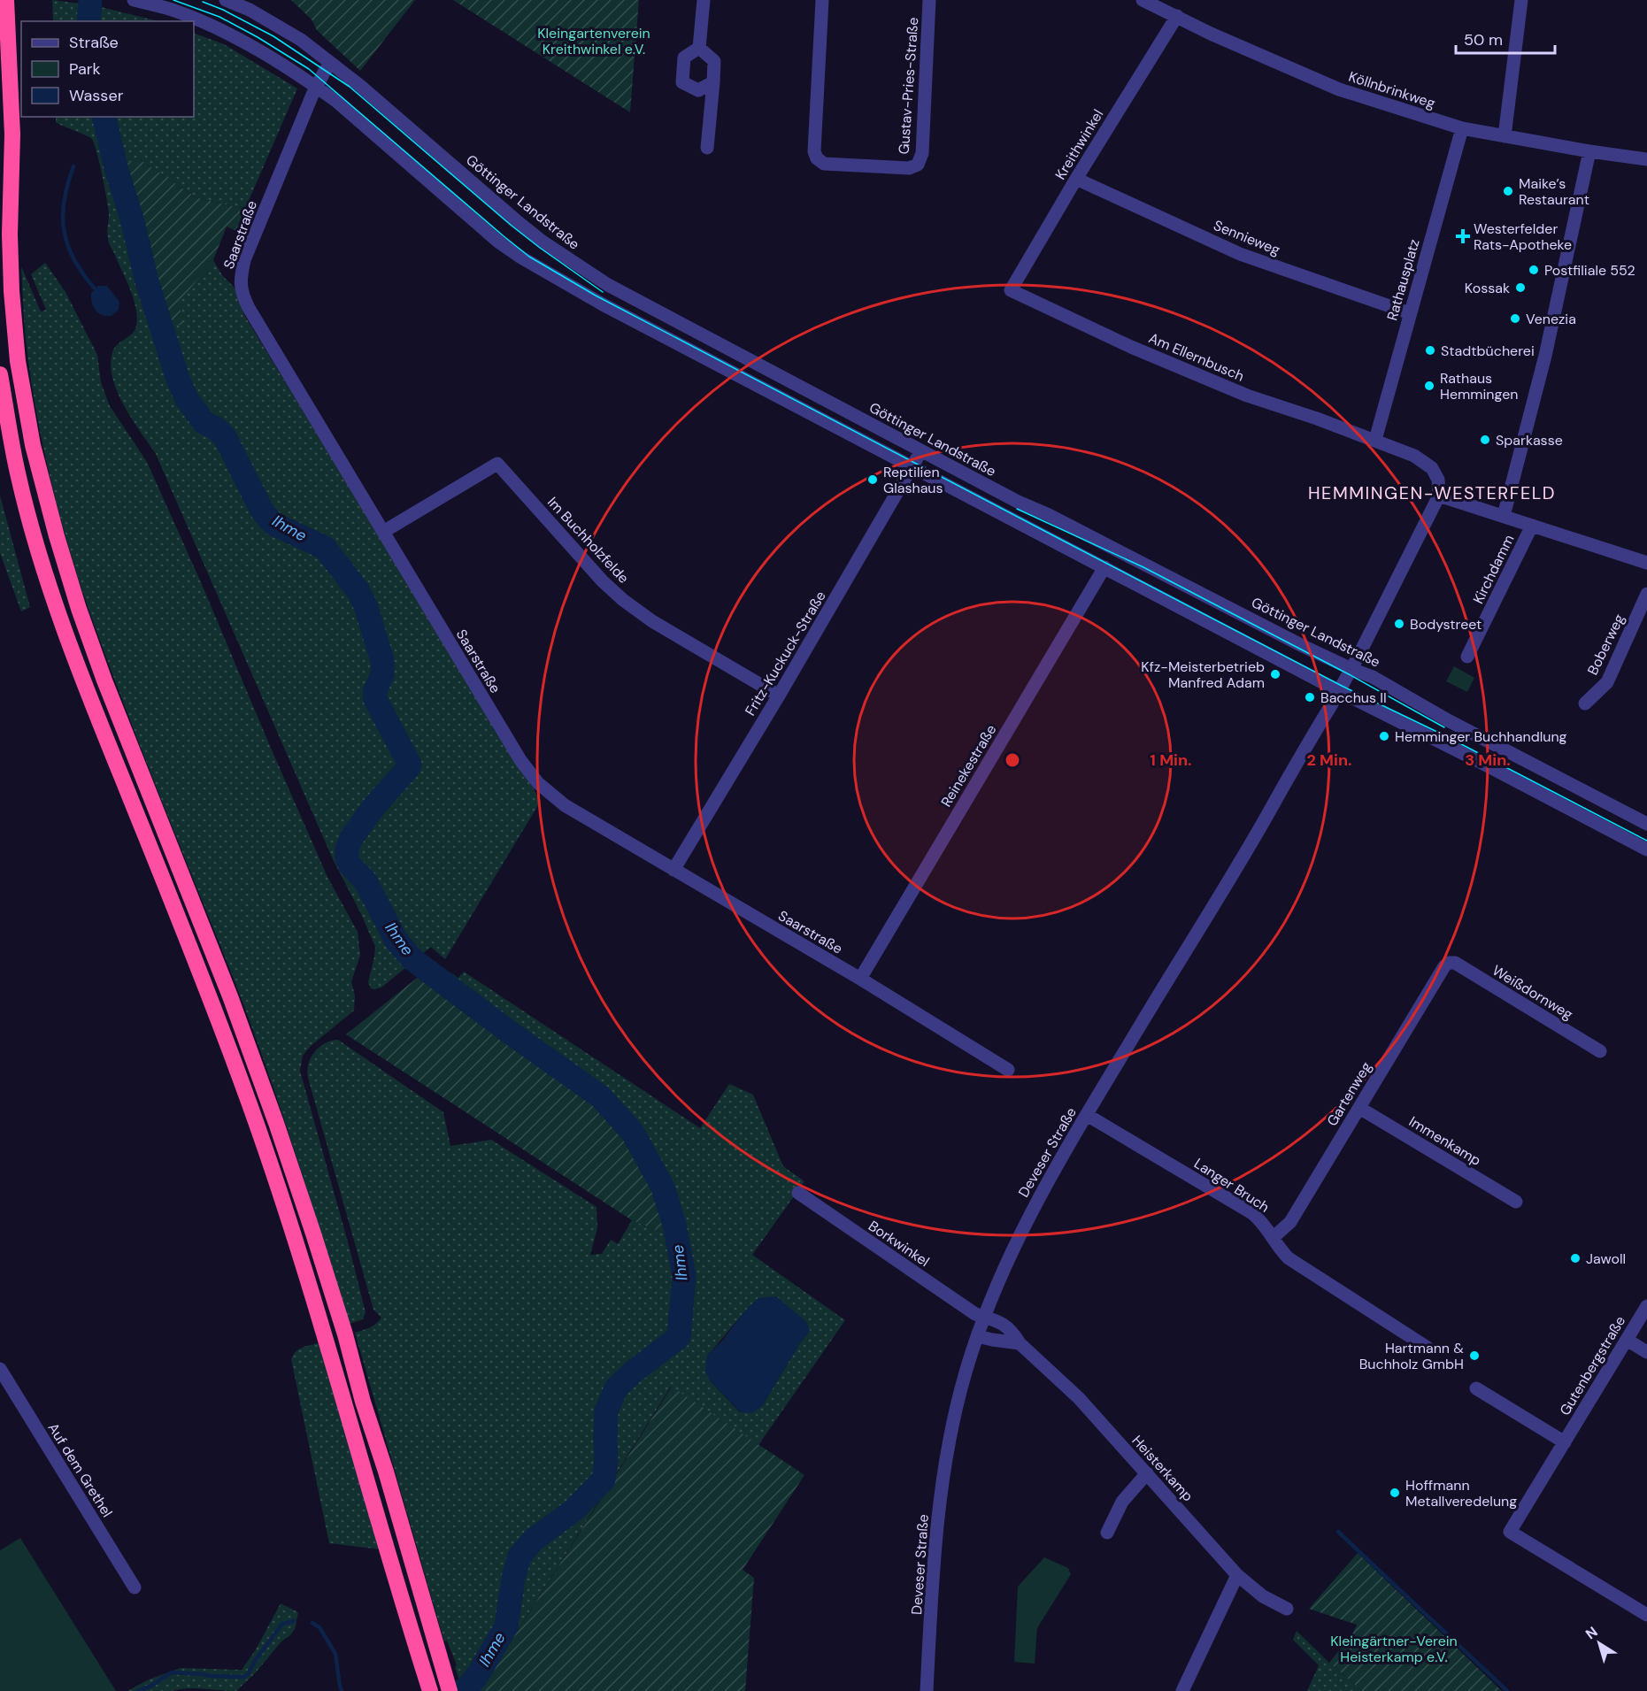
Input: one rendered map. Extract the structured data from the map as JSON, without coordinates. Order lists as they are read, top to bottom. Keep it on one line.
{"streets":{"street":["Gustav-Pries-Straße","Köllnbrinkweg","Kreithwinkel","Göttinger Landstraße","Saarstraße","Sennieweg","Rathausplatz","Am Ellernbusch","Im Buchholzfelde","Kirchdamm","Boberweg","Fritz-Kuckuck-Straße","Reinekestraße","Weißdornweg","Gartenweg","Immenkamp","Deveser Straße","Langer Bruch","Borkwinkel","Gutenbergstraße","Heisterkamp","Auf dem Grethel"]},"crossings":[["Köllnbrinkweg","Kreithwinkel"],["Köllnbrinkweg","Rathausplatz"],["Kreithwinkel","Sennieweg"],["Kreithwinkel","Am Ellernbusch"],["Göttinger Landstraße","Saarstraße"],["Göttinger Landstraße","Fritz-Kuckuck-Straße"],["Saarstraße","Im Buchholzfelde"],["Saarstraße","Fritz-Kuckuck-Straße"],["Saarstraße","Reinekestraße"],["Sennieweg","Rathausplatz"],["Rathausplatz","Am Ellernbusch"],["Im Buchholzfelde","Fritz-Kuckuck-Straße"],["Weißdornweg","Gartenweg"],["Gartenweg","Immenkamp"],["Gartenweg","Langer Bruch"],["Deveser Straße","Langer Bruch"],["Deveser Straße","Borkwinkel"],["Deveser Straße","Heisterkamp"],["Borkwinkel","Heisterkamp"]],"districts":["HEMMINGEN-WESTERFELD"],"water":["Ihme"],"parks":["Kleingartenverein Kreithwinkel e.V.","Kleingärtner-Verein Heisterkamp e.V."],"places":{"other":["Maike’s Restaurant","Postfiliale 552","Kossak","Venezia","Stadtbücherei","Rathaus Hemmingen","Sparkasse","Reptilien Glashaus","Bodystreet","Kfz-Meisterbetrieb Manfred Adam","Bacchus II","Hemminger Buchhandlung","Jawoll","Hartmann & Buchholz GmbH","Hoffmann Metallveredelung"],"health":["Westerfelder Rats-Apotheke"]},"legend":["Straße","Park","Wasser"],"scale_bar":"50 m","north":"top left","rings":["1 Min.","2 Min.","3 Min."]}
